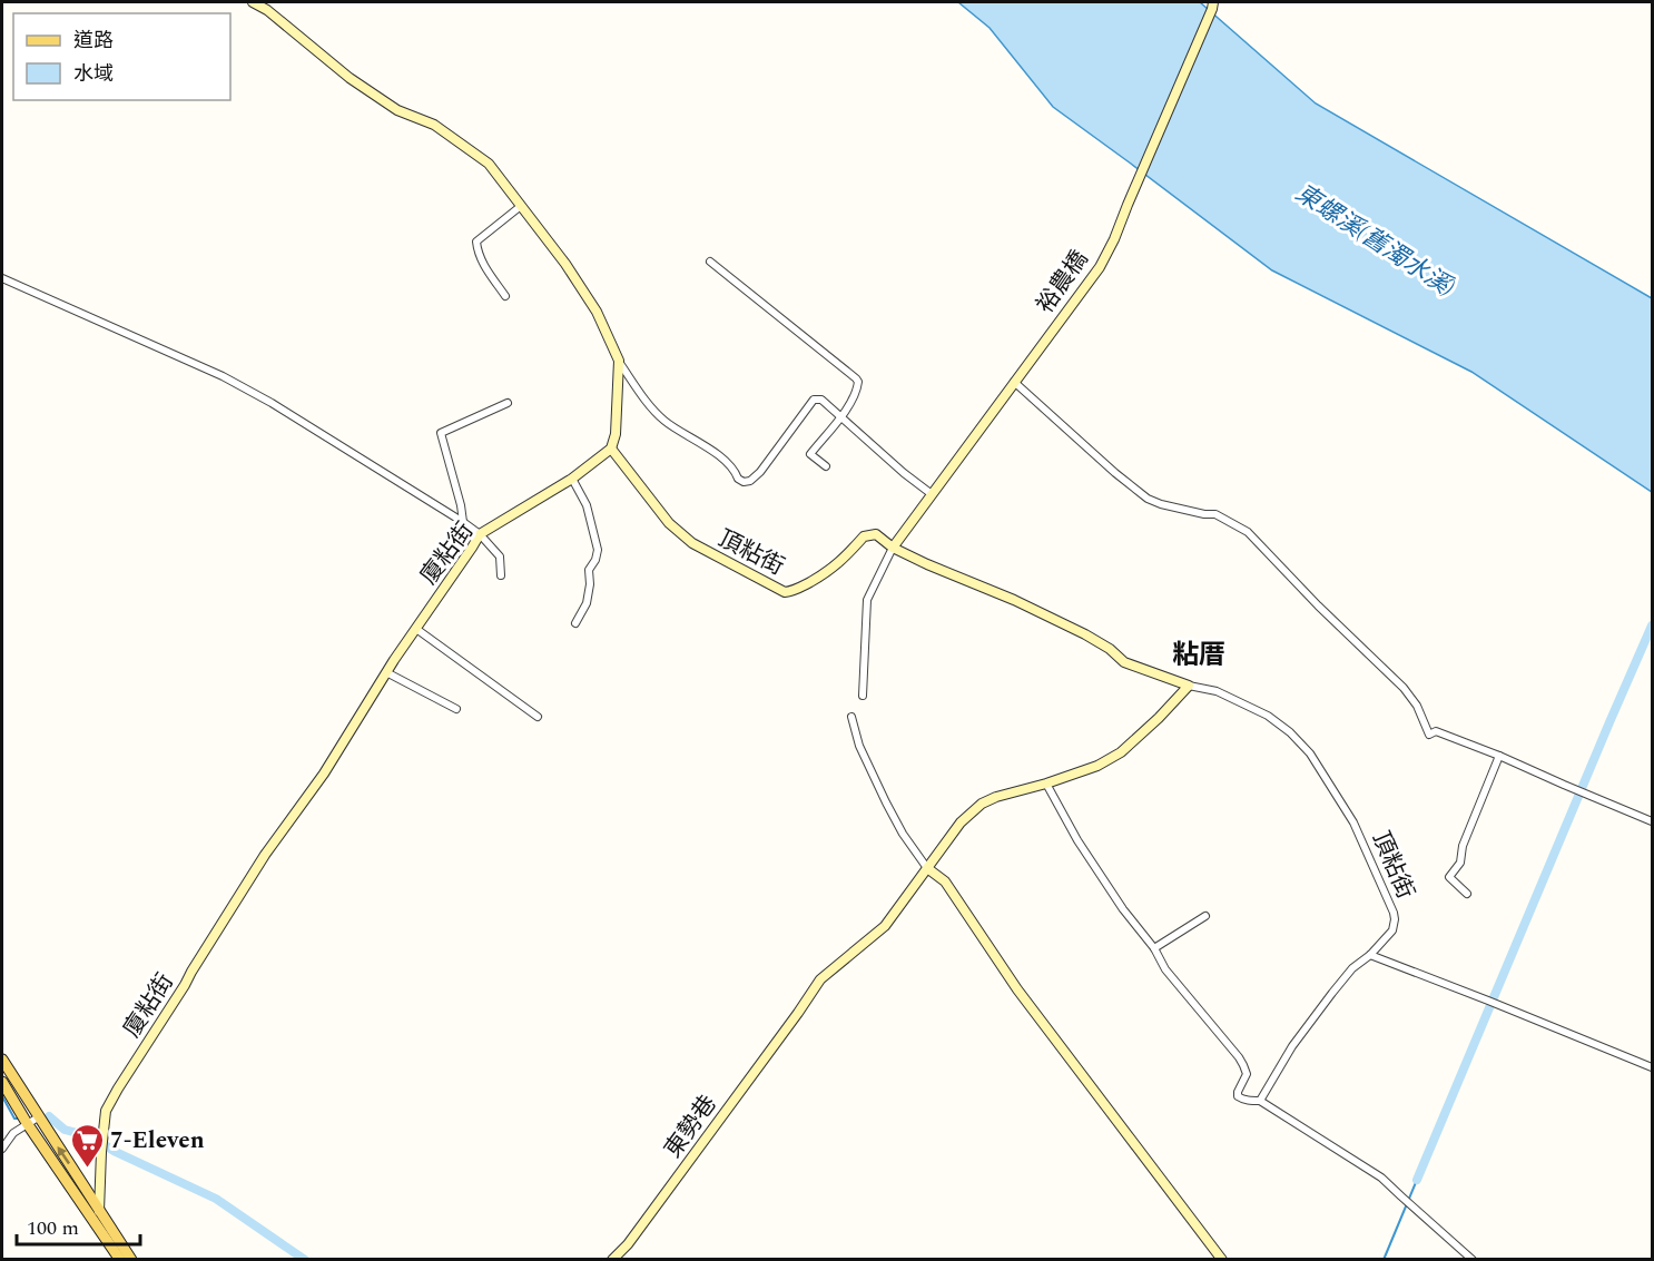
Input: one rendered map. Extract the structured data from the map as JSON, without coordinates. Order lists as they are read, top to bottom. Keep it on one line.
{"streets":{"street":["裕農橋","頂粘街","廈粘街","東勢巷"]},"crossings":[["裕農橋","頂粘街"],["頂粘街","廈粘街"]],"districts":["粘厝"],"water":["東螺溪(舊濁水溪)"],"places":{"supermarket":["7-Eleven"]},"legend":["道路","水域"],"scale_bar":"100 m"}
